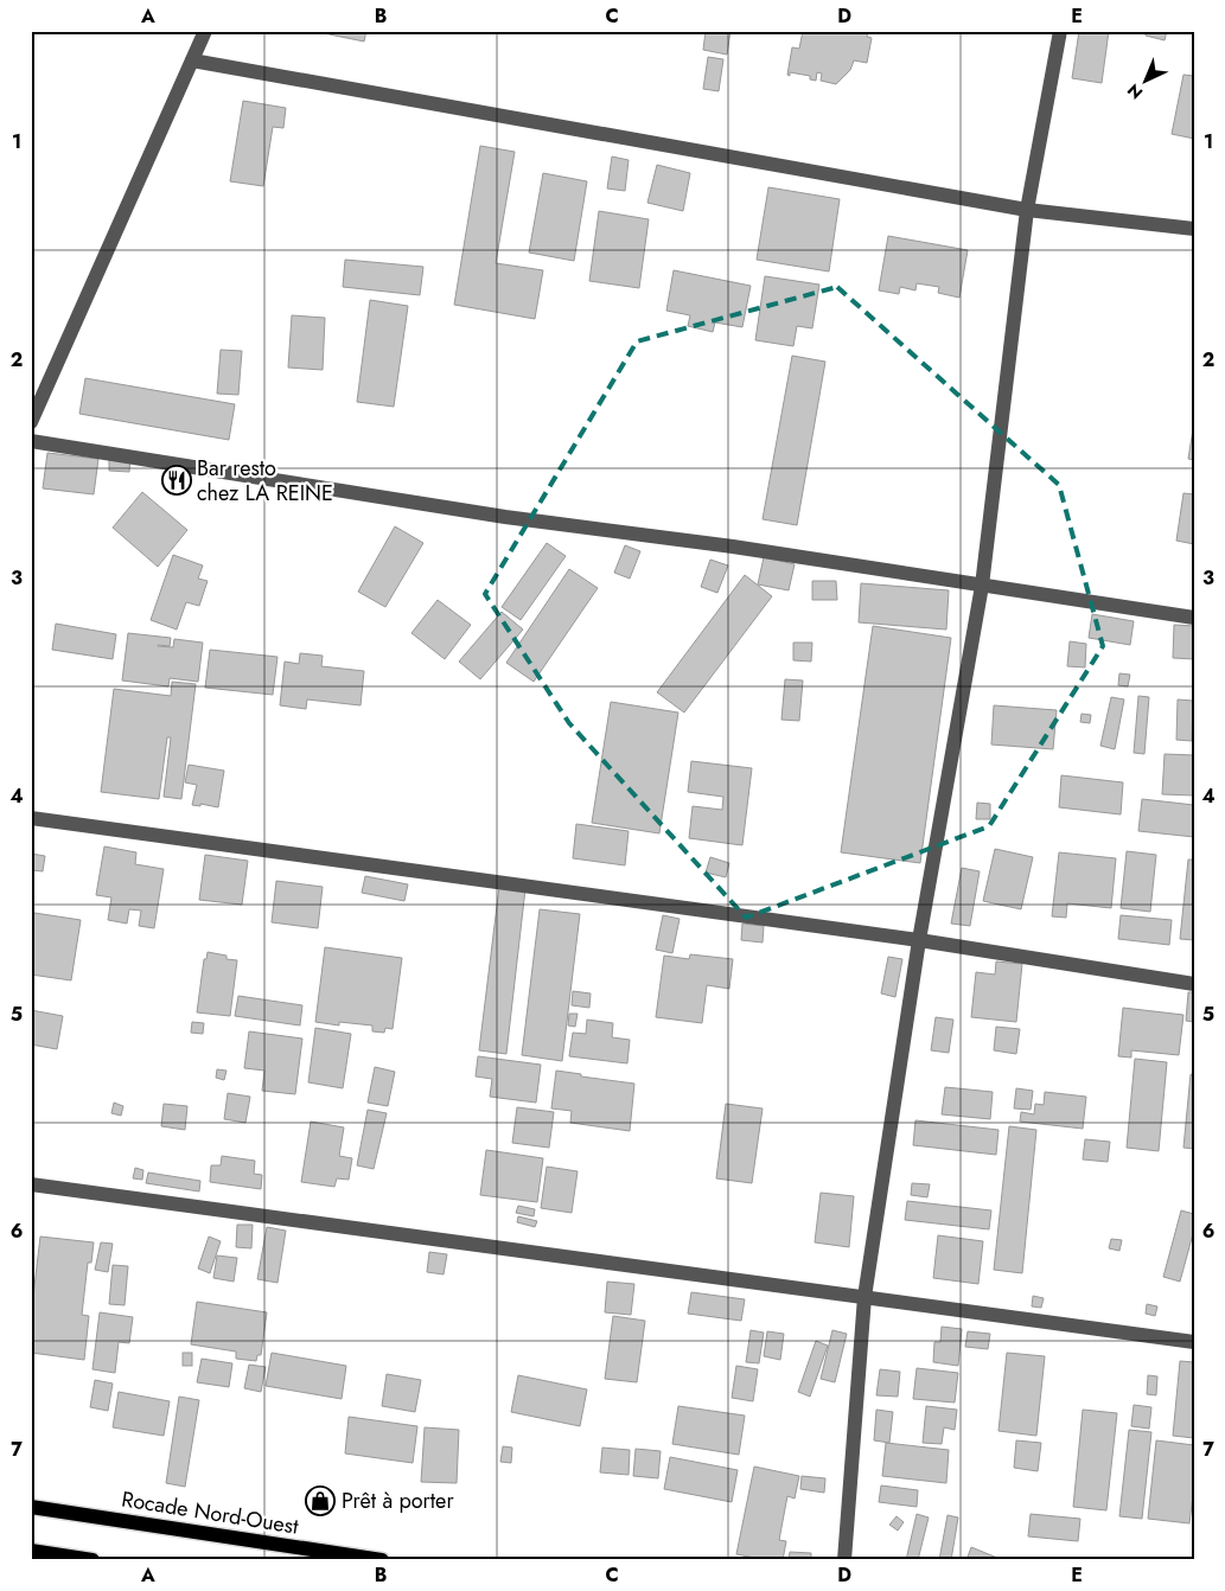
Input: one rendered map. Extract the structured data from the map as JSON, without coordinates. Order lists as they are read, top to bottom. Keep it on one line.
{"streets":{"main road":["Rocade Nord-Ouest"]},"places":{"restaurant":["Bar resto chez LA REINE"],"shop":["Prêt à porter"]},"north":"bottom left","grid":{"columns":["A","B","C","D","E"],"rows":["1","2","3","4","5","6","7"]}}
